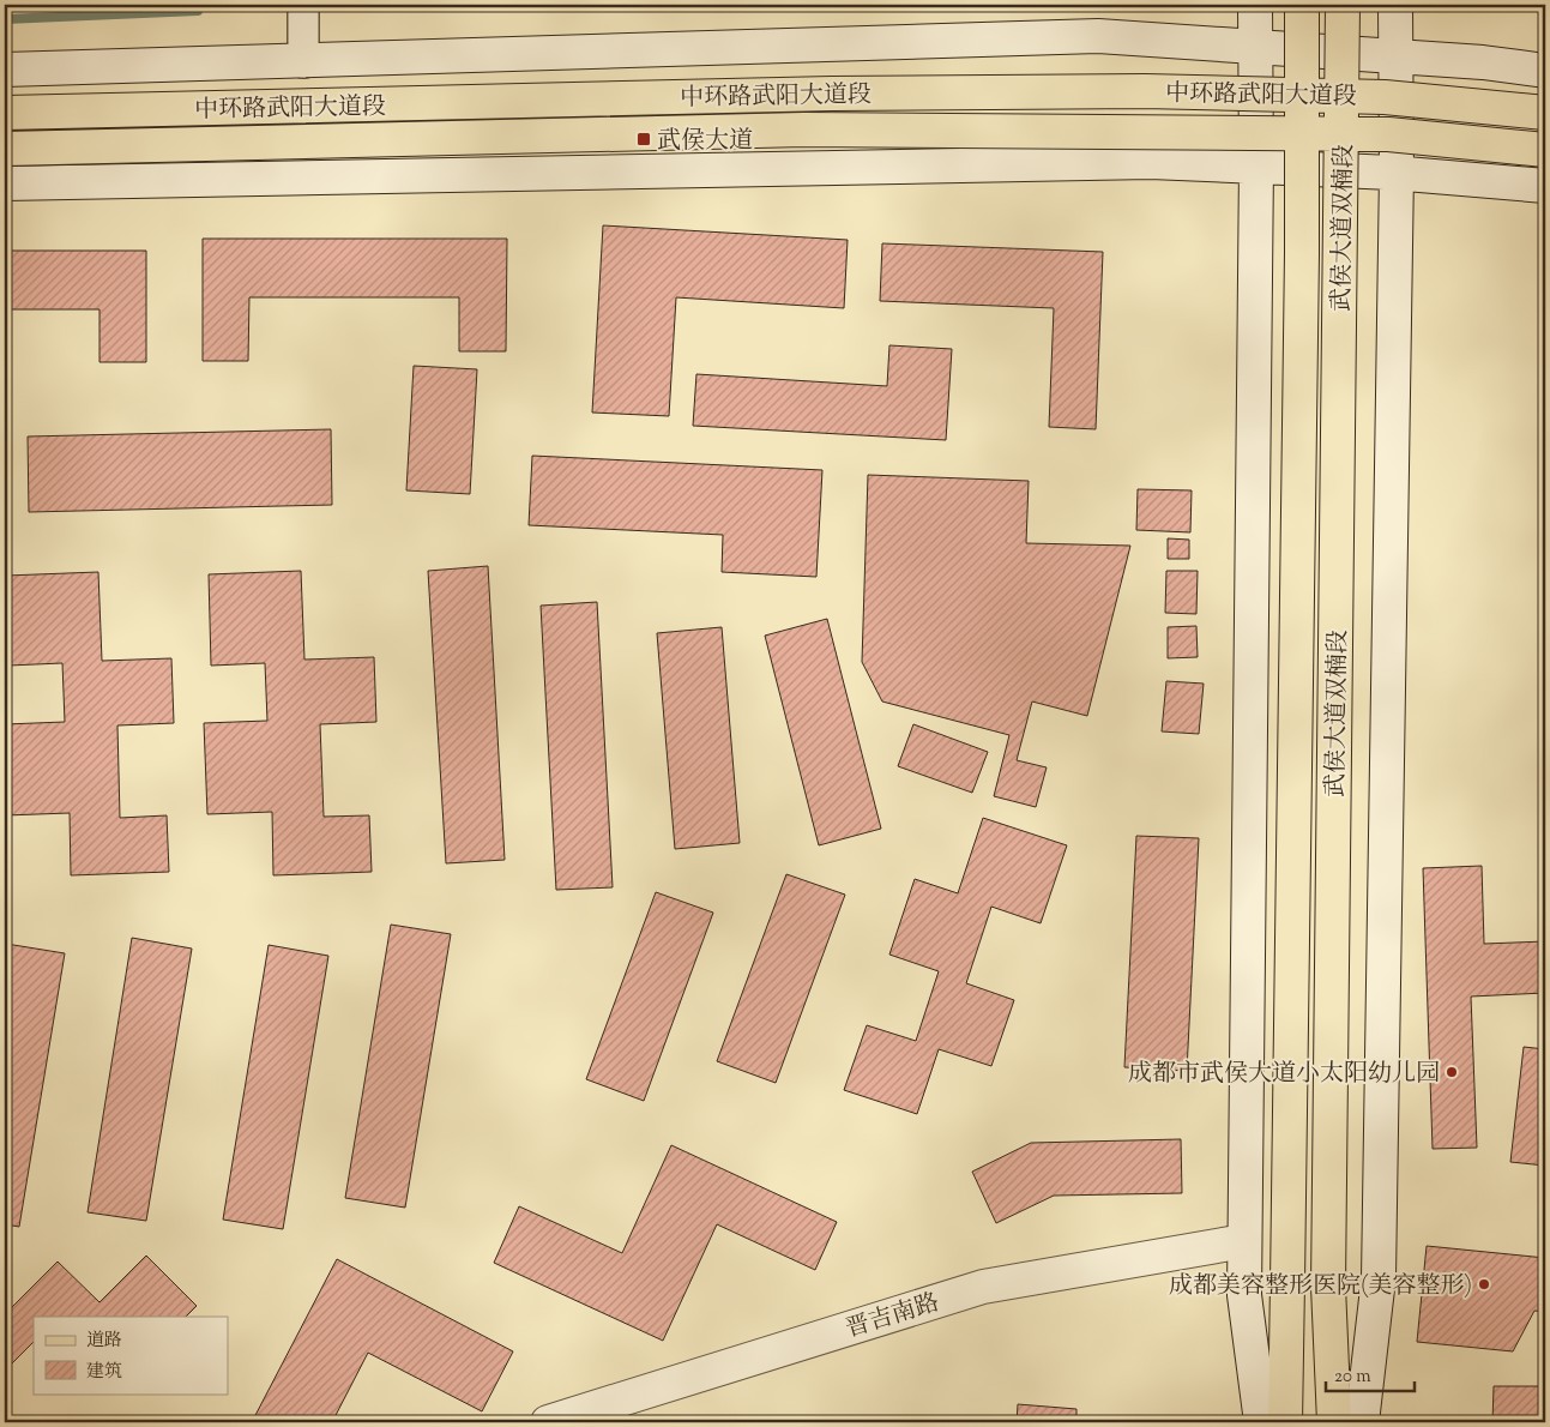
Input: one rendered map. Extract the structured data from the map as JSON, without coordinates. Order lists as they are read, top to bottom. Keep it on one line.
{"streets":{"main road":["中环路武阳大道段","武侯大道双楠段","晋吉南路"]},"places":{"transit":["武侯大道"],"other":["成都市武侯大道小太阳幼儿园","成都美容整形医院(美容整形)"]},"legend":["道路","建筑"],"scale_bar":"20 m"}
